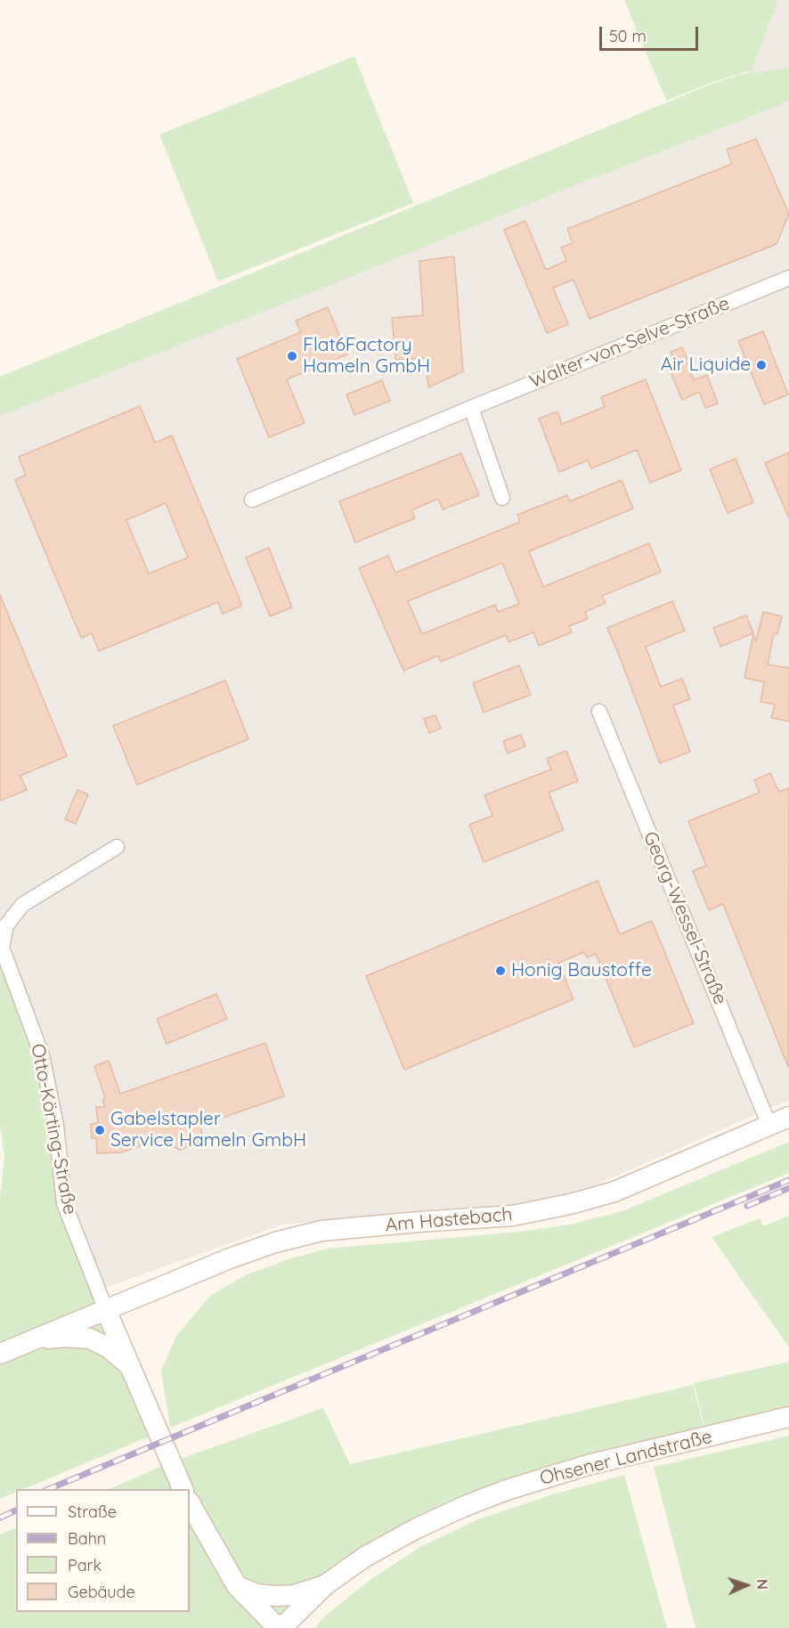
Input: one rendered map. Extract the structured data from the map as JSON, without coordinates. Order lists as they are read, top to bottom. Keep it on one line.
{"streets":{"main road":["Am Hastebach","Ohsener Landstraße"],"street":["Walter-von-Selve-Straße","Georg-Wessel-Straße","Otto-Körting-Straße"]},"crossings":[["Georg-Wessel-Straße","Am Hastebach"],["Otto-Körting-Straße","Am Hastebach"]],"places":["Flat6Factory Hameln GmbH","Air Liquide","Honig Baustoffe","Gabelstapler Service Hameln GmbH"],"legend":["Straße","Bahn","Park","Gebäude"],"scale_bar":"50 m","north":"right"}
